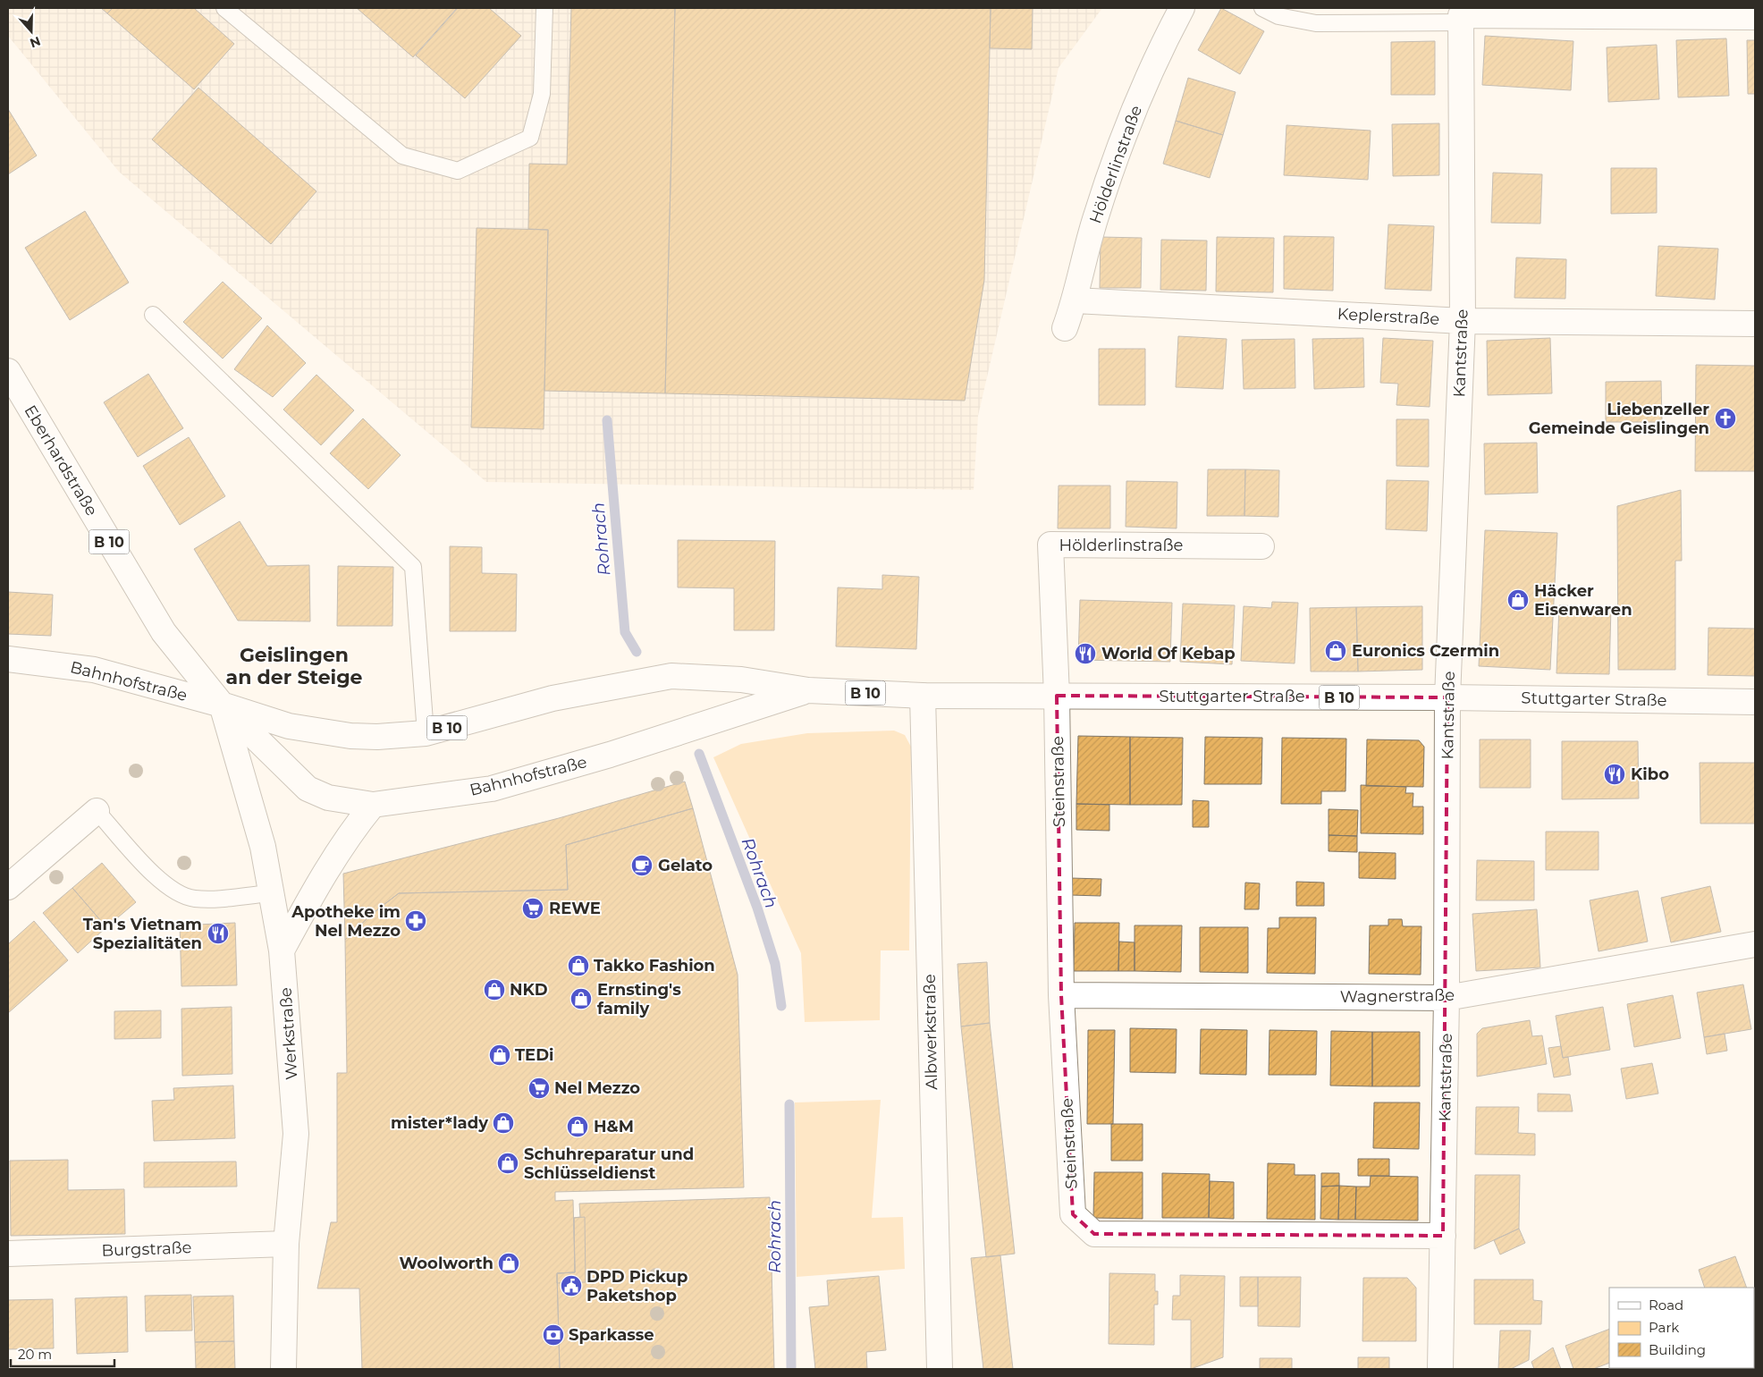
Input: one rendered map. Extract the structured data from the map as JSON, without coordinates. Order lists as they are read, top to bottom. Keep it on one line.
{"streets":{"street":["Hölderlinstraße","Keplerstraße","Kantstraße","Eberhardstraße","B 10","Bahnhofstraße","Stuttgarter Straße","Steinstraße","Wagnerstraße","Albwerkstraße","Werkstraße","Burgstraße"]},"crossings":[["Hölderlinstraße","Keplerstraße"],["Hölderlinstraße","Stuttgarter Straße"],["Hölderlinstraße","Steinstraße"],["Keplerstraße","Kantstraße"],["Kantstraße","Stuttgarter Straße"],["Kantstraße","Steinstraße"],["Kantstraße","Wagnerstraße"],["Eberhardstraße","Bahnhofstraße"],["Eberhardstraße","Werkstraße"],["Bahnhofstraße","Stuttgarter Straße"],["Bahnhofstraße","Albwerkstraße"],["Bahnhofstraße","Werkstraße"],["Stuttgarter Straße","Steinstraße"],["Stuttgarter Straße","Albwerkstraße"],["Steinstraße","Wagnerstraße"],["Werkstraße","Burgstraße"]],"districts":["Geislingen an der Steige"],"water":["Rohrach"],"places":{"church":["Liebenzeller Gemeinde Geislingen"],"shop":["Häcker Eisenwaren","Euronics Czermin","Takko Fashion","NKD","Ernsting's family","TEDi","mister*lady","H&M","Schuhreparatur und Schlüsseldienst","Woolworth"],"restaurant":["World Of Kebap","Kibo","Tan's Vietnam Spezialitäten"],"cafe":["Gelato"],"supermarket":["REWE","Nel Mezzo"],"pharmacy":["Apotheke im Nel Mezzo"],"public building":["DPD Pickup Paketshop"],"bank":["Sparkasse"]},"legend":["Road","Park","Building"],"scale_bar":"20 m","north":"bottom"}
